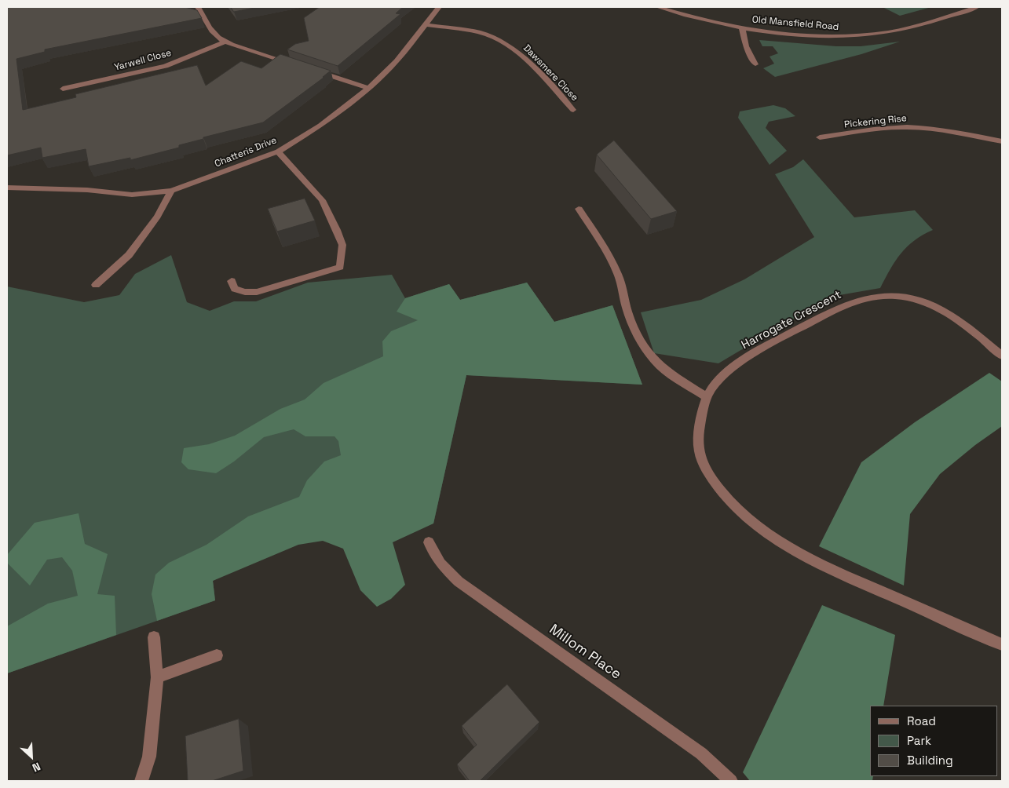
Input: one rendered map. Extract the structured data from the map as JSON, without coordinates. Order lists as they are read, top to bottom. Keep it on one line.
{"streets":{"street":["Old Mansfield Road","Yarwell Close","Dawsmere Close","Pickering Rise","Chatteris Drive","Harrogate Crescent","Millom Place"]},"crossings":[["Dawsmere Close","Chatteris Drive"]],"legend":["Road","Park","Building"],"north":"bottom right"}
